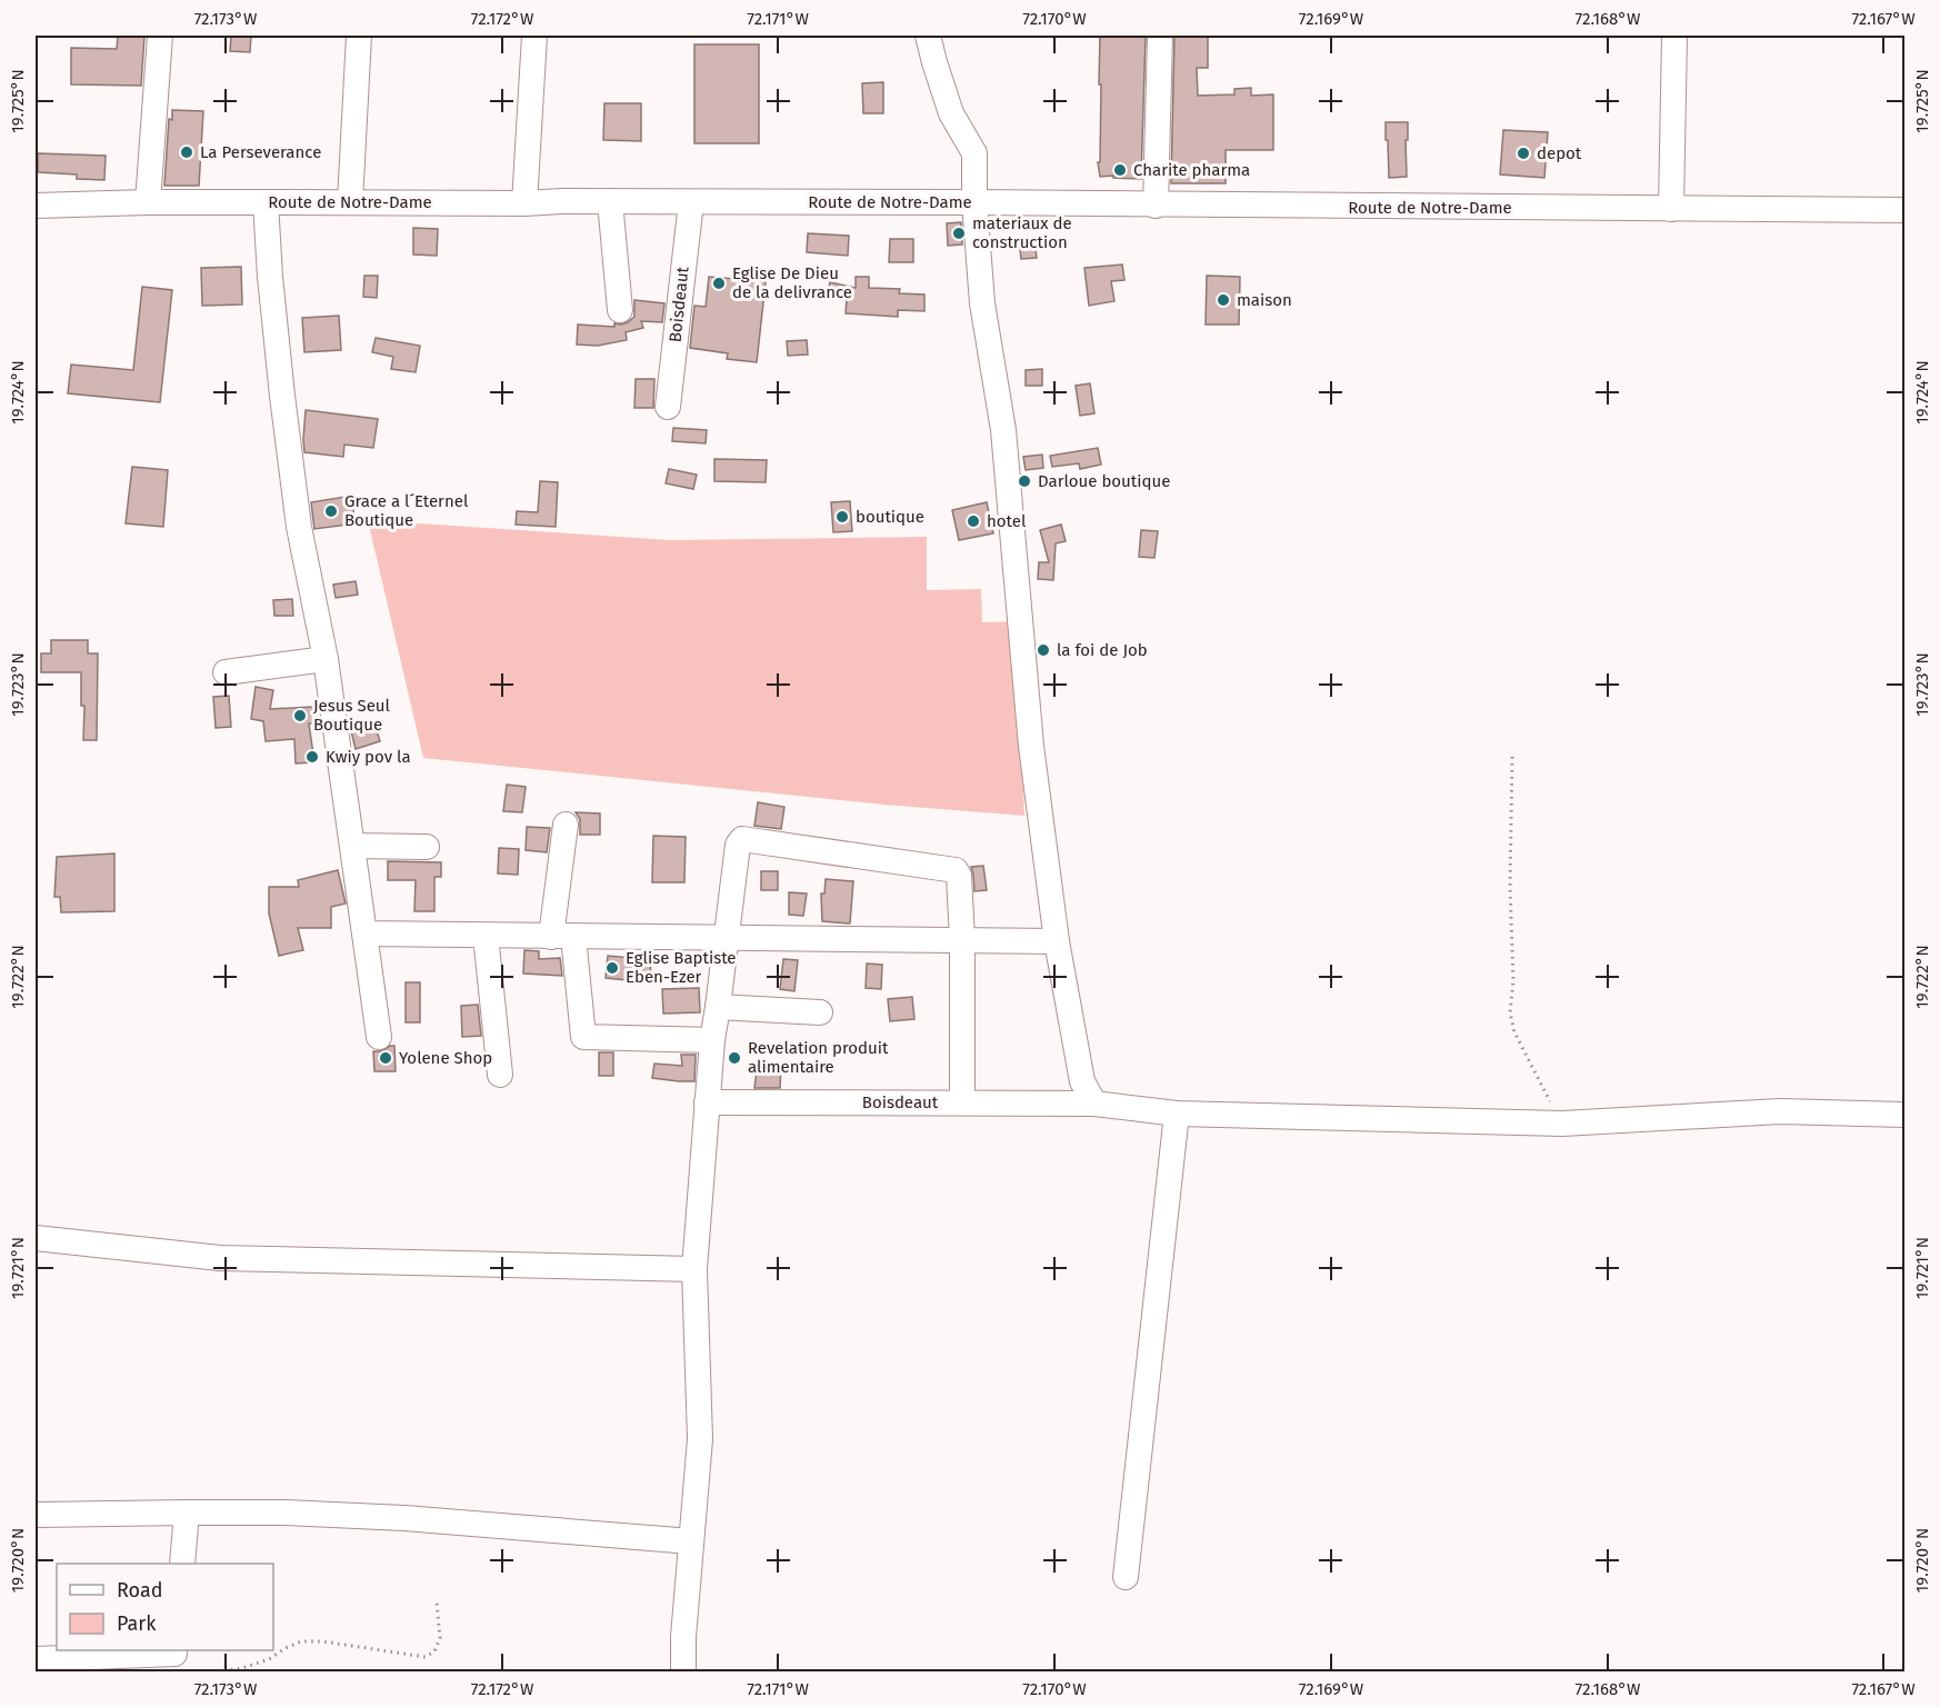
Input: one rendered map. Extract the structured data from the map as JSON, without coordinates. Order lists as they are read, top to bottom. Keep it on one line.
{"streets":{"street":["Route de Notre-Dame","Boisdeaut"]},"crossings":[["Route de Notre-Dame","Boisdeaut"]],"places":["La Perseverance","depot","Charite pharma","materiaux de construction","Eglise De Dieu de la delivrance","maison","Darloue boutique","Grace a l´Eternel Boutique","boutique","hotel","la foi de Job","Jesus Seul Boutique","Kwiy pov la","Eglise Baptiste Eben-Ezer","Yolene Shop","Revelation produit alimentaire"],"legend":["Road","Park"],"coordinates":["72.173°W","72.172°W","72.171°W","72.170°W","72.169°W","72.168°W","72.167°W","19.725°N","19.724°N","19.723°N","19.722°N","19.721°N","19.720°N"]}
